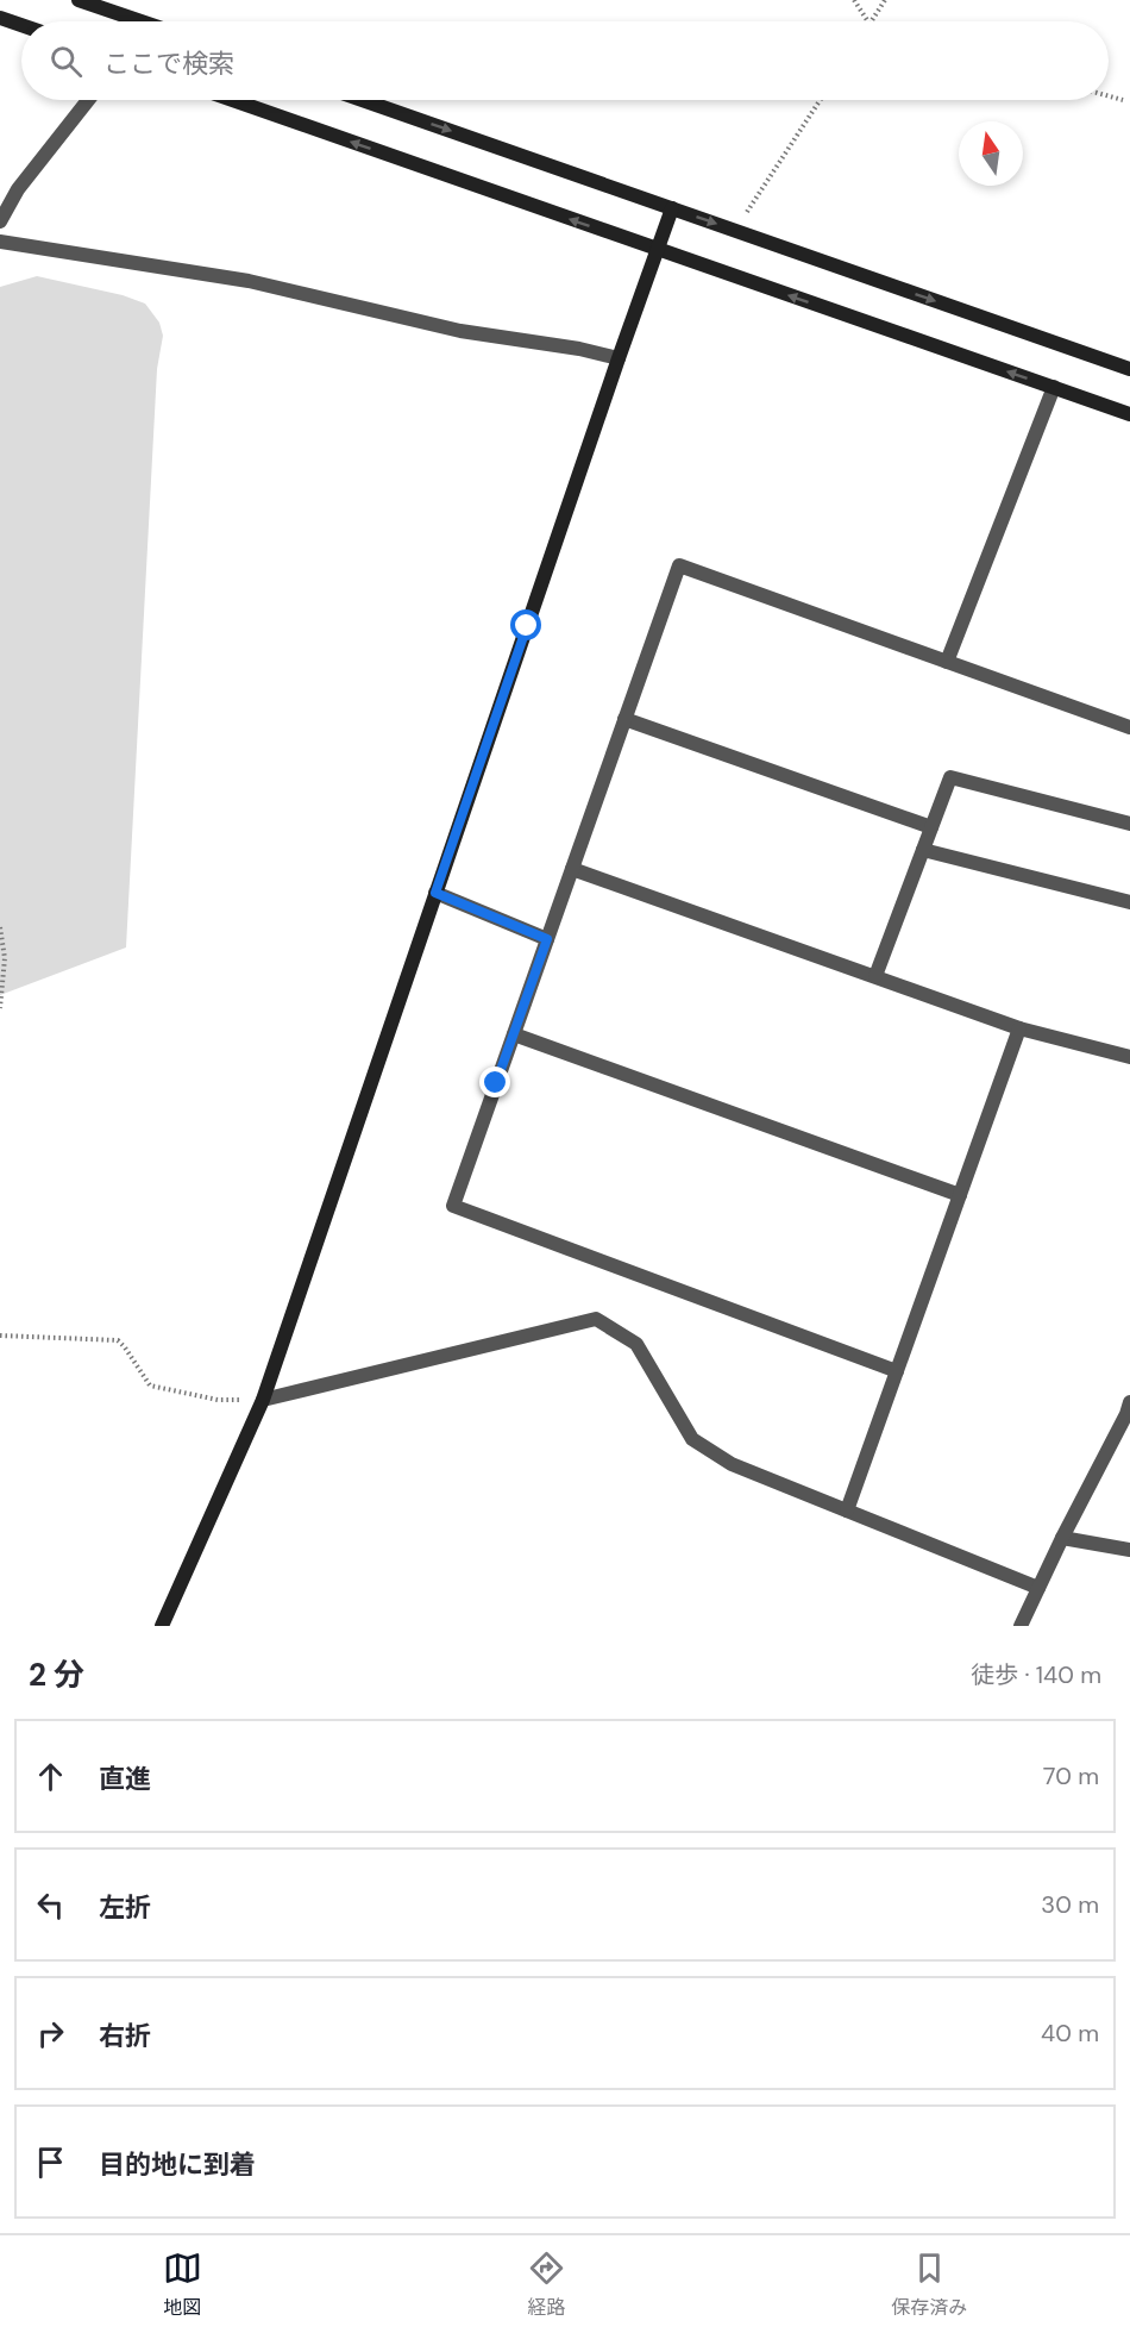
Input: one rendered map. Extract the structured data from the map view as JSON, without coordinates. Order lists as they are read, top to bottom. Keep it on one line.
{"north":"top","page":{"search":"ここで検索","heading":["2 分","徒歩 · 140 m"],"list":[["直進","70 m"],["左折","30 m"],["右折","40 m"],"目的地に到着"],"nav":["地図","経路","保存済み"]}}
